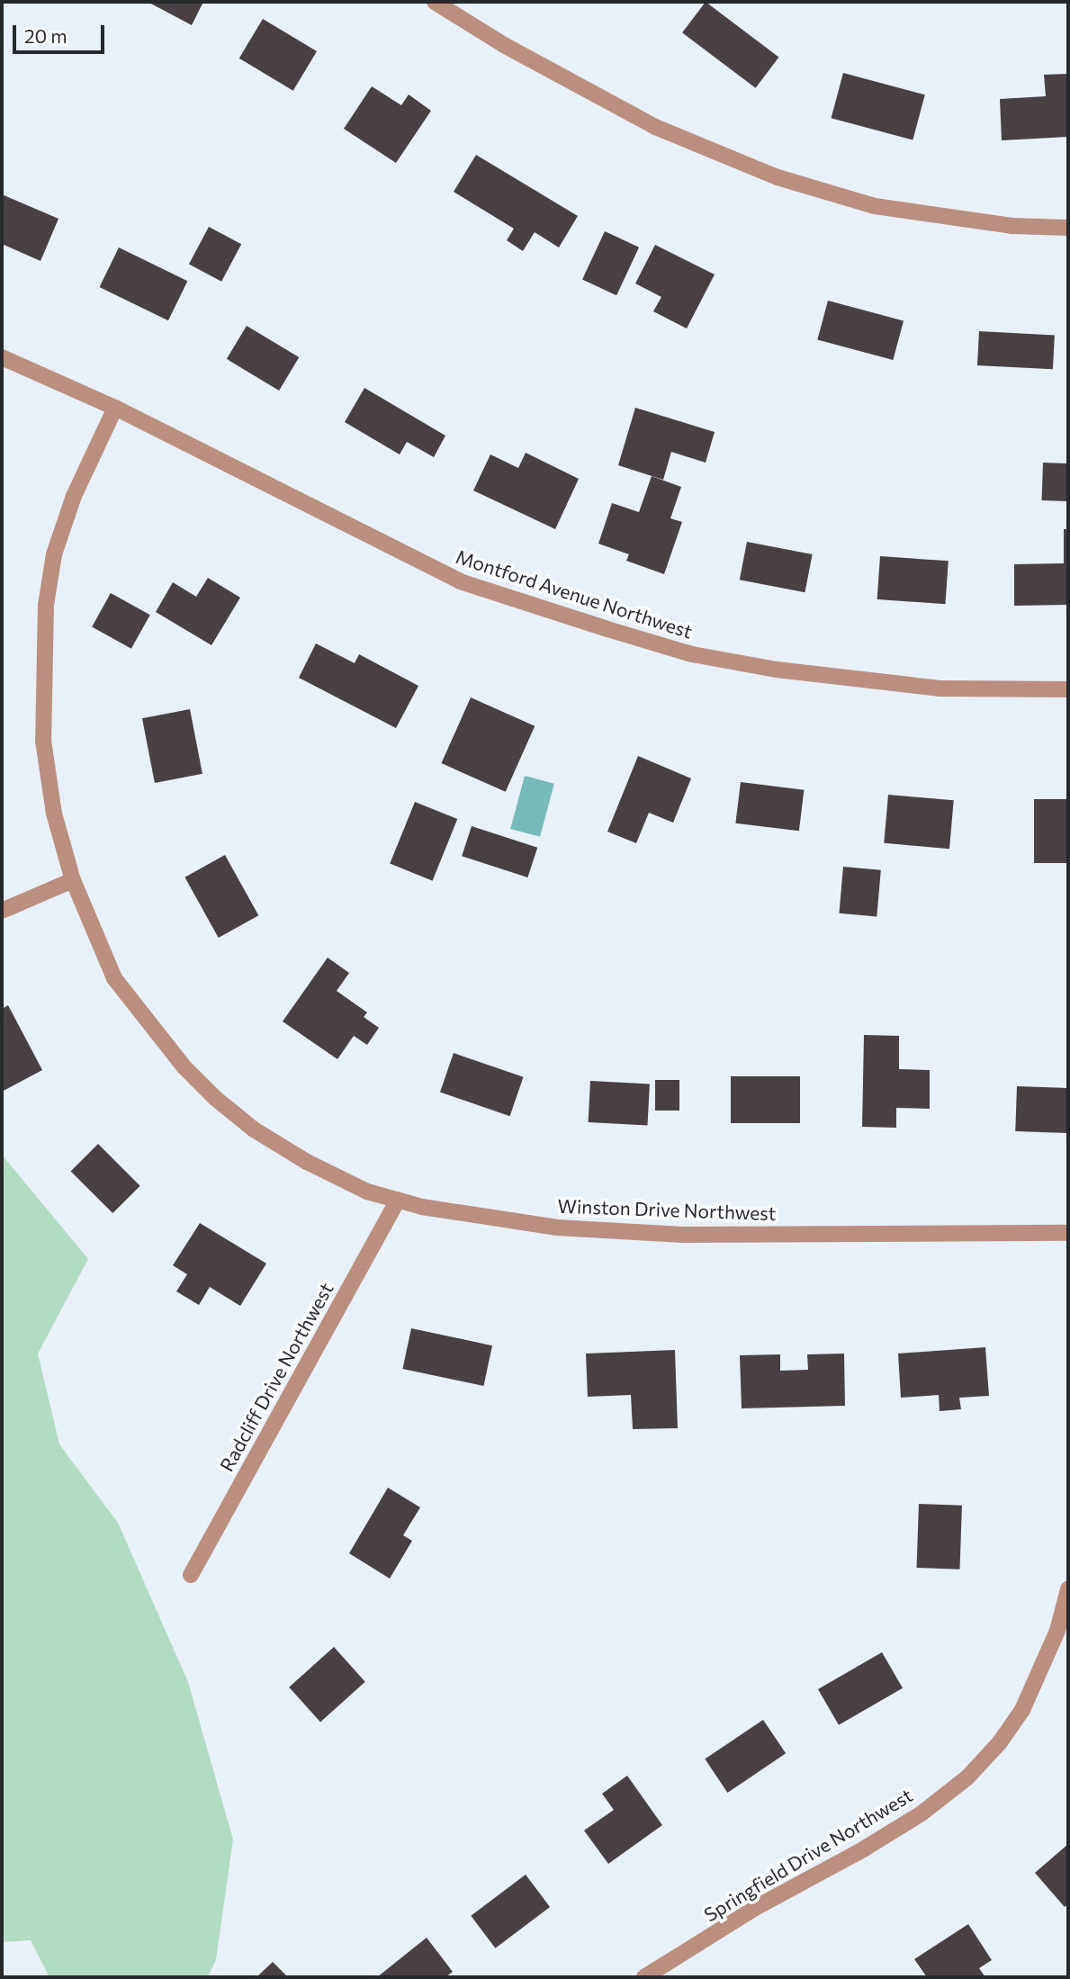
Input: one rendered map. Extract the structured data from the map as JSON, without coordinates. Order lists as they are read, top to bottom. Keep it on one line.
{"streets":{"street":["Montford Avenue Northwest","Winston Drive Northwest","Radcliff Drive Northwest","Springfield Drive Northwest"]},"crossings":[["Montford Avenue Northwest","Winston Drive Northwest"],["Winston Drive Northwest","Radcliff Drive Northwest"]],"scale_bar":"20 m"}
